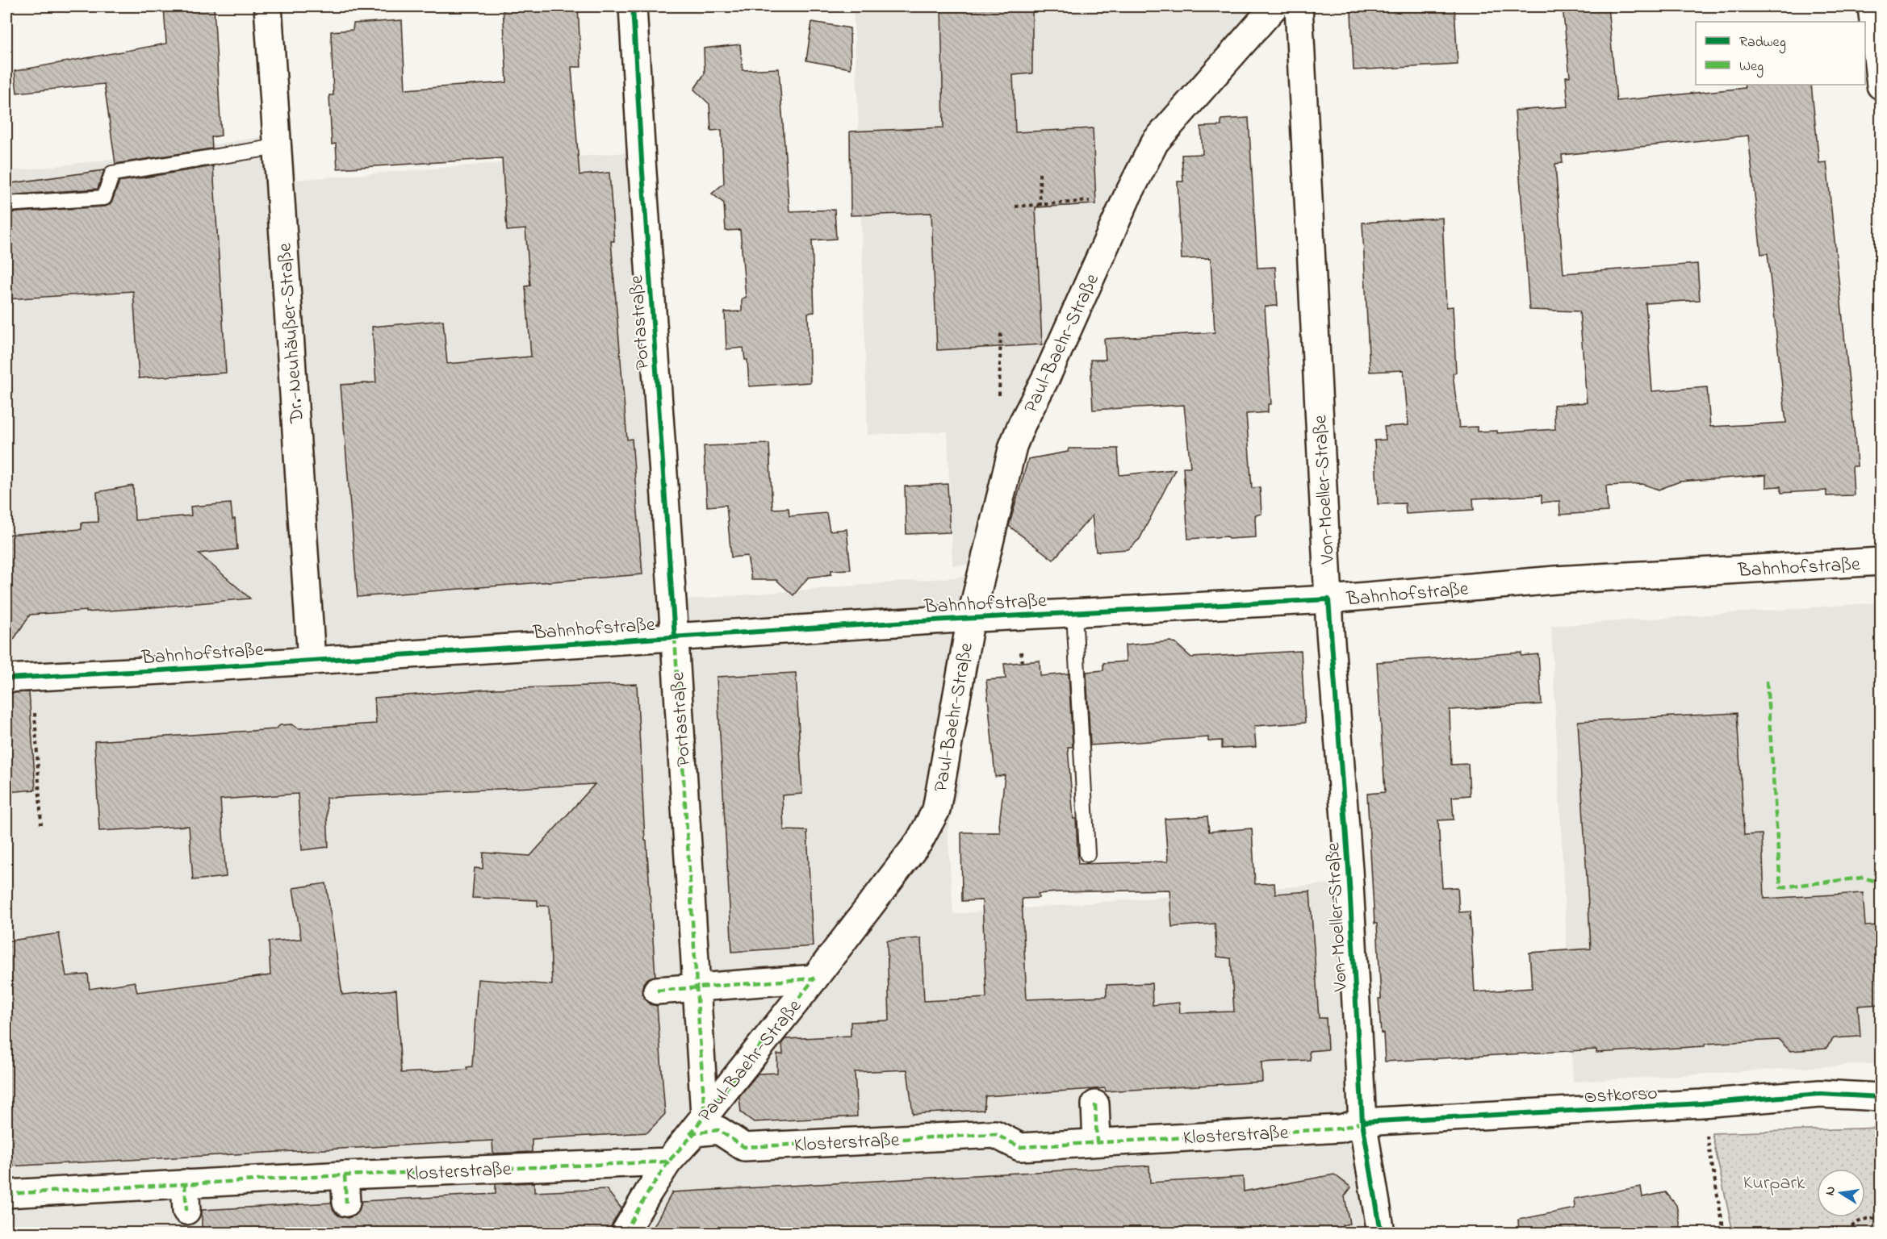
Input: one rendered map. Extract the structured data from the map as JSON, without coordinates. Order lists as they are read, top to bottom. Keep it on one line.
{"streets":{"street":["Portastraße","Dr.-Neuhäußer-Straße","Paul-Baehr-Straße","Von-Moeller-Straße","Bahnhofstraße","Ostkorso","Klosterstraße"]},"crossings":[["Portastraße","Paul-Baehr-Straße"],["Portastraße","Bahnhofstraße"],["Dr.-Neuhäußer-Straße","Bahnhofstraße"],["Paul-Baehr-Straße","Bahnhofstraße"],["Paul-Baehr-Straße","Klosterstraße"],["Von-Moeller-Straße","Bahnhofstraße"],["Von-Moeller-Straße","Ostkorso"],["Von-Moeller-Straße","Klosterstraße"],["Ostkorso","Klosterstraße"]],"parks":["Kurpark"],"legend":["Radweg","Weg"],"north":"left"}
